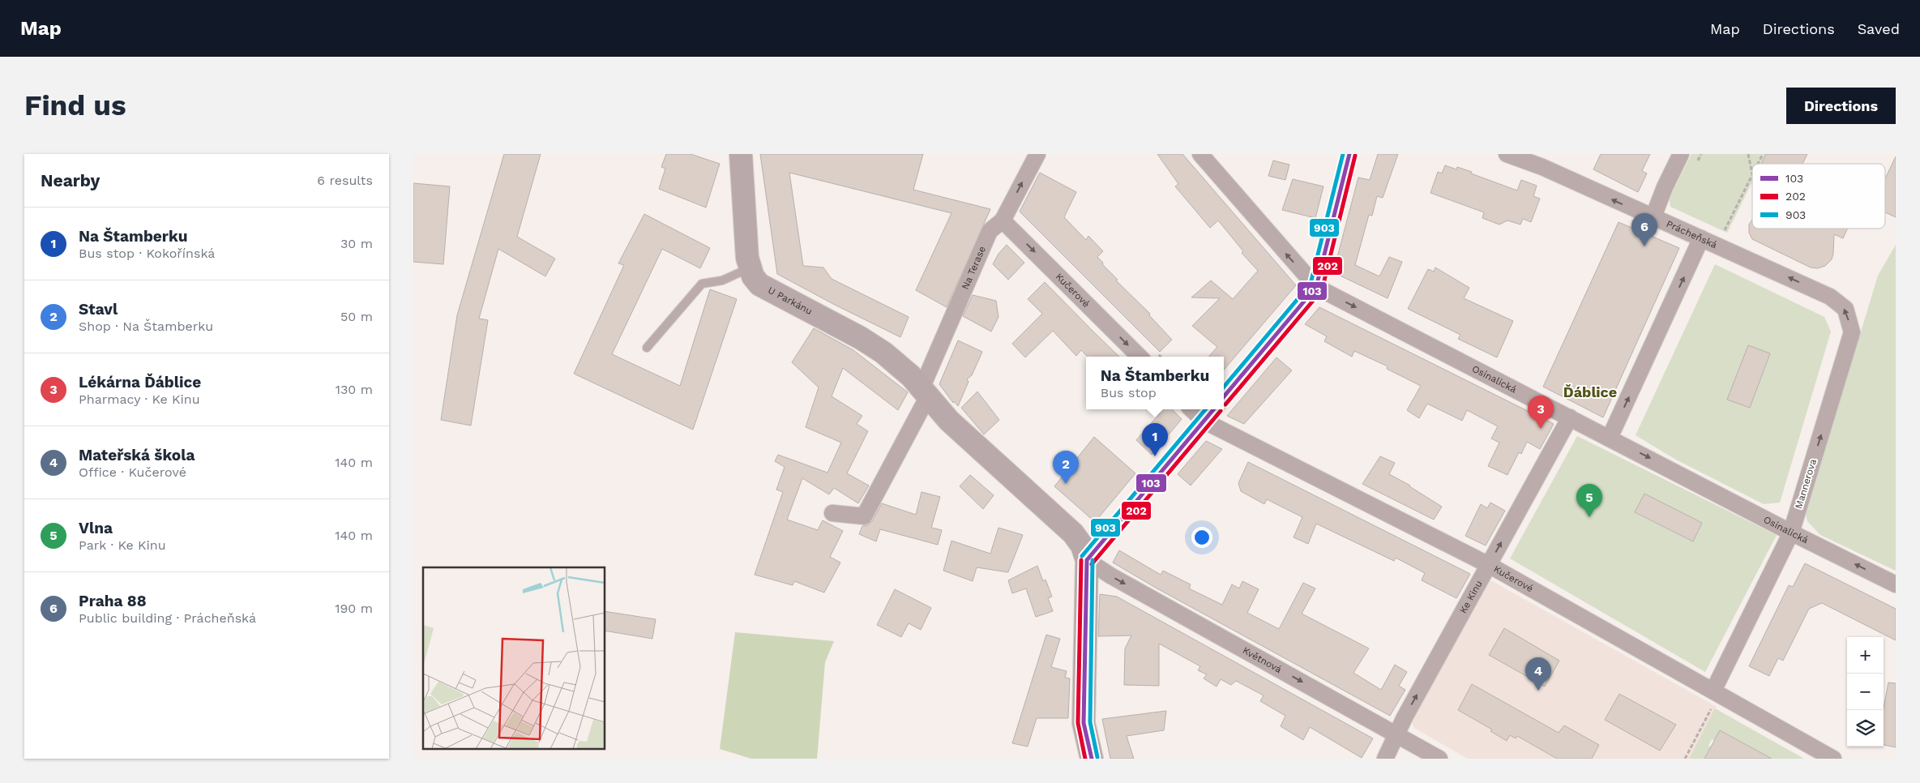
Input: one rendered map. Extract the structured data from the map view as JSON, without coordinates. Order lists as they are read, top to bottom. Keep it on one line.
{"streets":{"street":["Prácheňská","Na Terase","Kučerové","U Parkánu","Osinalická","Mannerova","Ke Kinu","Květnová"]},"crossings":[["Prácheňská","Mannerova"],["Na Terase","Kučerové"],["Na Terase","U Parkánu"],["Kučerové","Mannerova"],["Kučerové","Ke Kinu"],["U Parkánu","Květnová"],["Osinalická","Mannerova"],["Osinalická","Ke Kinu"],["Ke Kinu","Květnová"]],"one_way":["Prácheňská","Mannerova","Ke Kinu","Květnová"],"districts":["Ďáblice"],"lines":["transit line 103","transit line 903","transit line 202"],"legend":["103","202","903"],"page":{"header":"Map","nav":["Map","Directions","Saved"],"buttons":"Directions","title":"Find us","heading":["Nearby","6 results"],"list":[{"mark":"1","name":"Na Štamberku","note":"Bus stop · Kokořínská","value":"30 m"},{"mark":"2","name":"Stavl","note":"Shop · Na Štamberku","value":"50 m"},{"mark":"3","name":"Lékárna Ďáblice","note":"Pharmacy · Ke Kinu","value":"130 m"},{"mark":"4","name":"Mateřská škola","note":"Office · Kučerové","value":"140 m"},{"mark":"5","name":"Vlna","note":"Park · Ke Kinu","value":"140 m"},{"mark":"6","name":"Praha 88","note":"Public building · Prácheňská","value":"190 m"}],"pins":["6","3","1","2","5","4"],"popup":["Na Štamberku","Bus stop"],"map_buttons":["+","−"]}}
